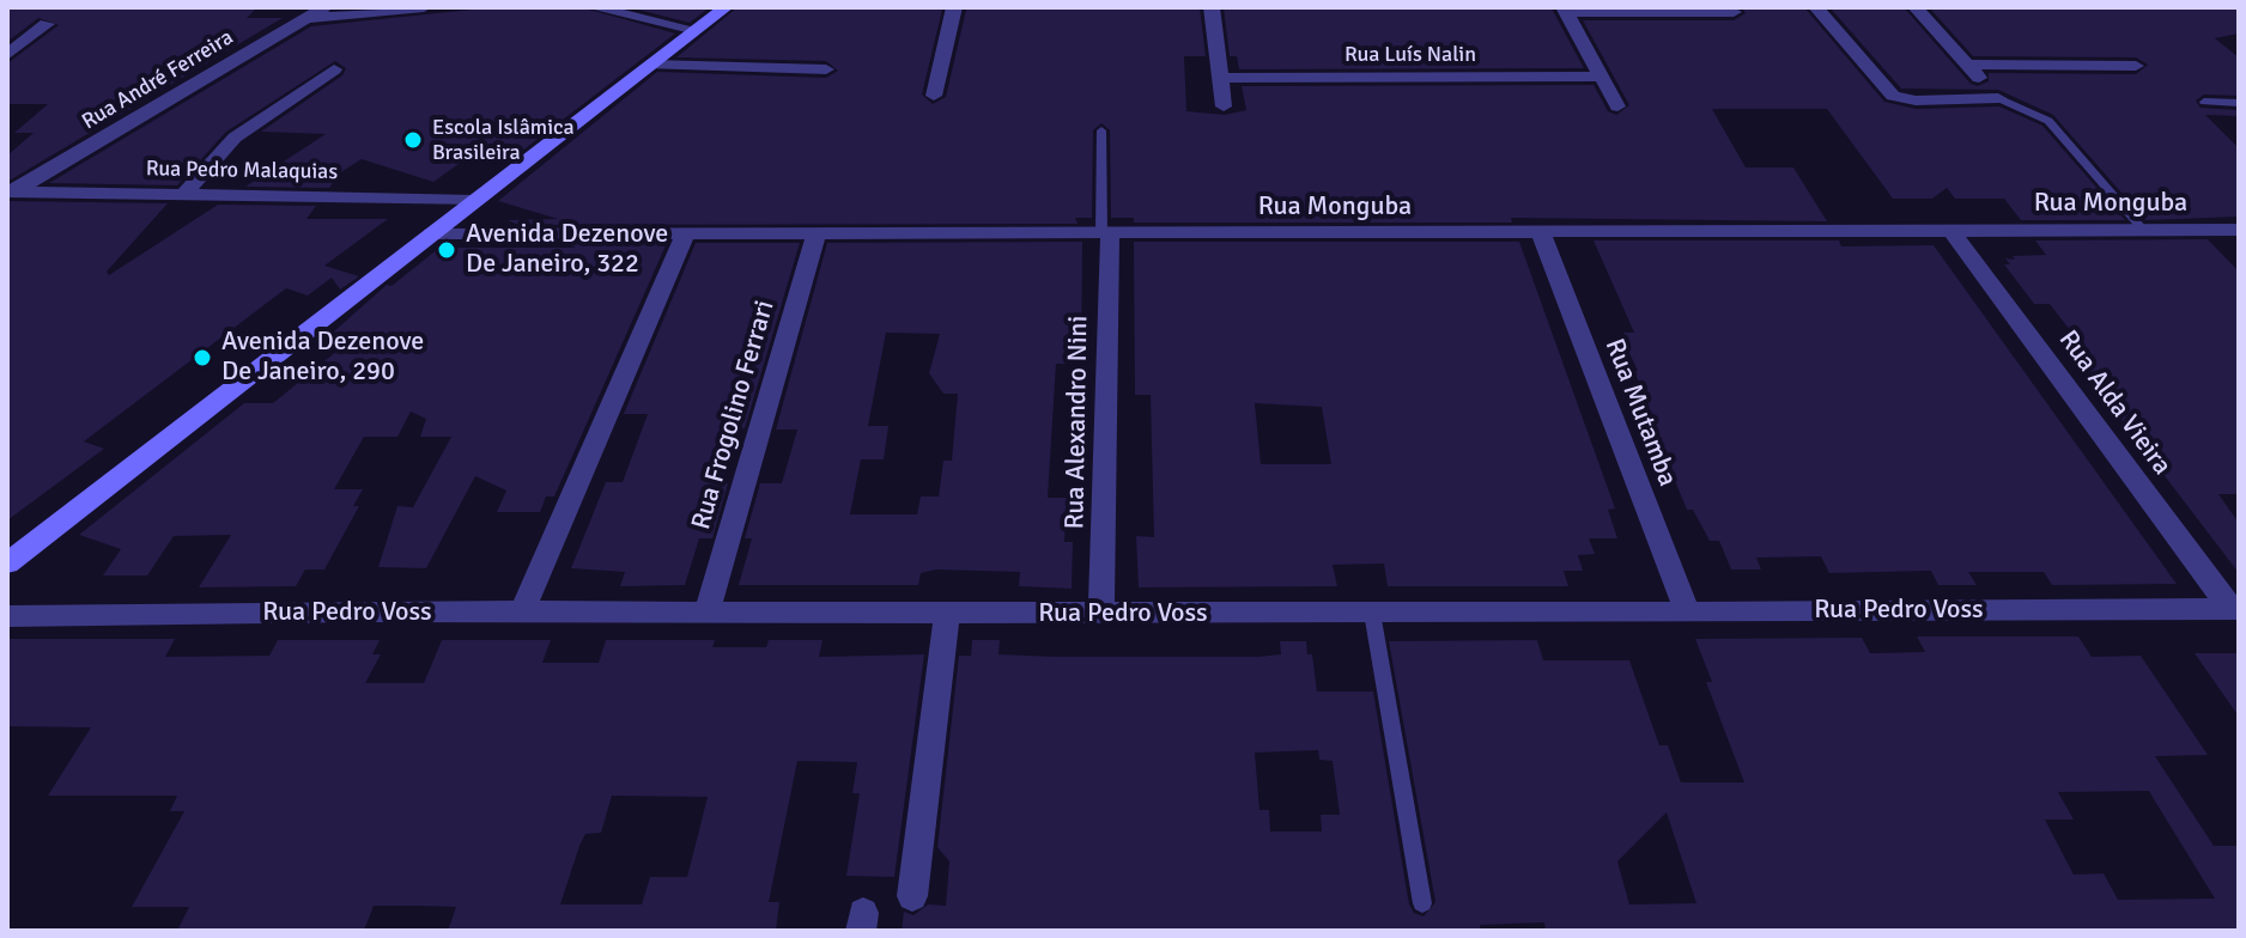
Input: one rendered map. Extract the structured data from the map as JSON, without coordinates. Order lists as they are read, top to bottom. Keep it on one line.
{"streets":{"street":["Rua Luís Nalin","Rua André Ferreira","Rua Pedro Malaquias","Rua Monguba","Rua Alda Vieira","Rua Mutamba","Rua Frogolino Ferrari","Rua Alexandro Nini","Rua Pedro Voss"]},"crossings":[["Rua André Ferreira","Rua Pedro Malaquias"],["Rua Monguba","Rua Alda Vieira"],["Rua Monguba","Rua Mutamba"],["Rua Monguba","Rua Frogolino Ferrari"],["Rua Monguba","Rua Alexandro Nini"],["Rua Alda Vieira","Rua Pedro Voss"],["Rua Mutamba","Rua Pedro Voss"],["Rua Frogolino Ferrari","Rua Pedro Voss"],["Rua Alexandro Nini","Rua Pedro Voss"]],"places":["Escola Islâmica Brasileira","Avenida Dezenove De Janeiro, 322","Avenida Dezenove De Janeiro, 290"]}
